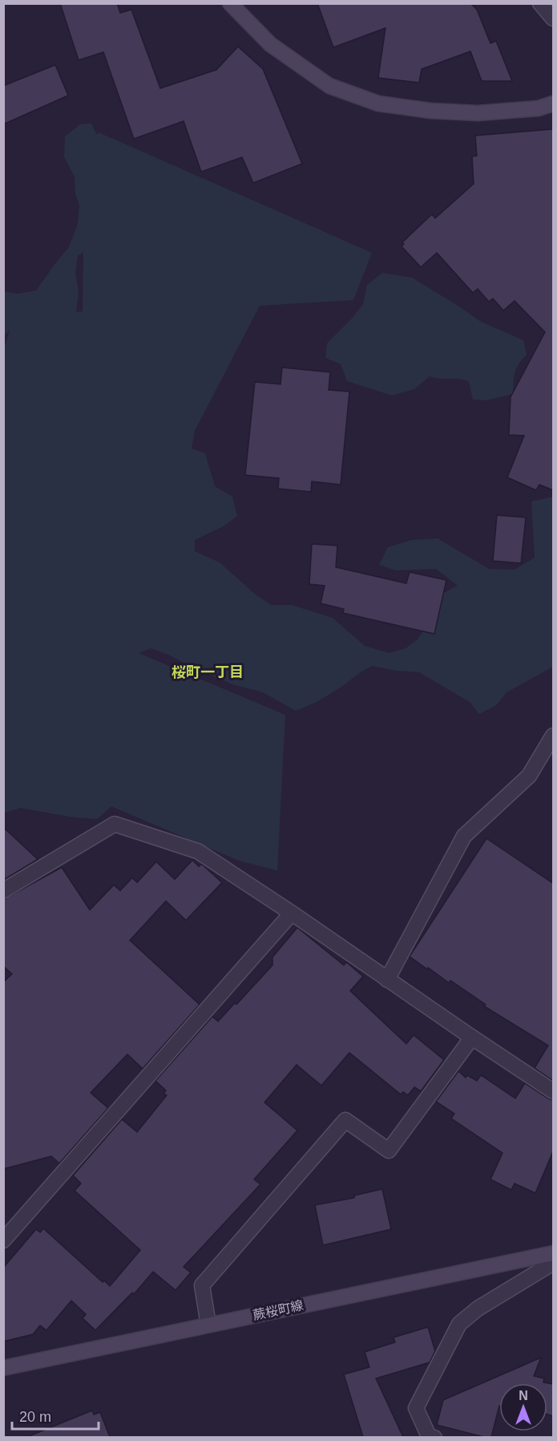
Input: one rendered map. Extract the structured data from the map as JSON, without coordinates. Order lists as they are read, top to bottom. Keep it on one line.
{"streets":{"main road":["蕨桜町線"]},"districts":["桜町一丁目"],"scale_bar":"20 m","north":"top"}
